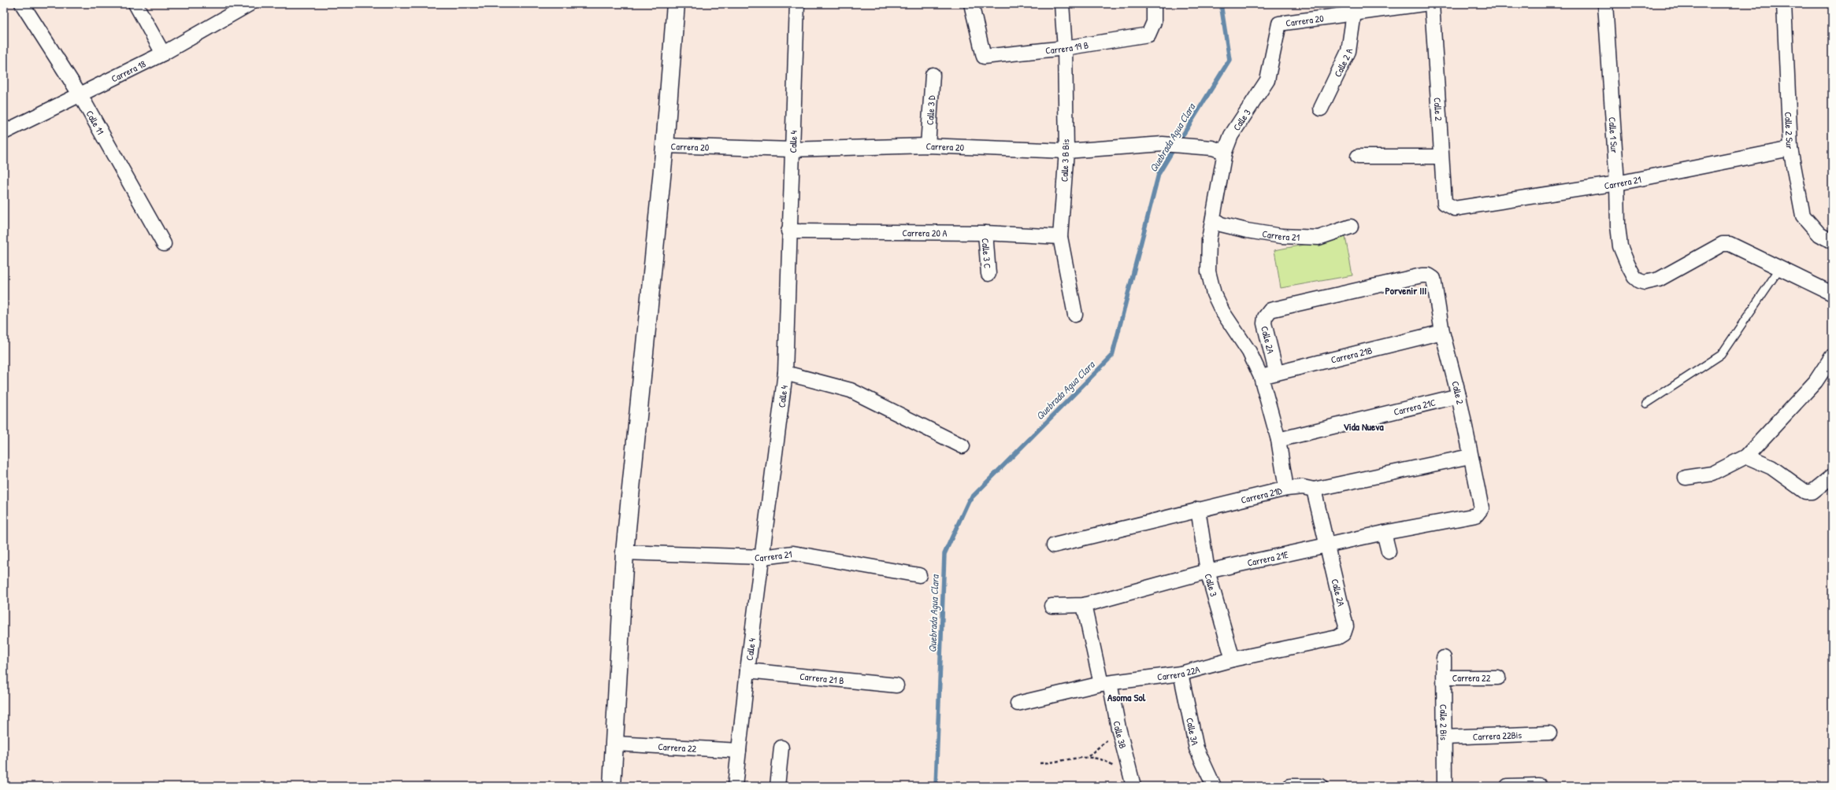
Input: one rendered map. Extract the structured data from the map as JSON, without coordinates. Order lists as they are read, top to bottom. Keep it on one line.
{"streets":{"street":["Carrera 20","Carrera 19 B","Calle 2 A","Carrera 18","Calle 2","Calle 3 D","Calle 3","Calle 11","Calle 2 Sur","Calle 1 Sur","Calle 4","Calle 3 B Bis","Carrera 21","Carrera 20 A","Calle 3 C","Calle 2A","Carrera 21B","Carrera 21C","Carrera 21D","Carrera 21E","Carrera 22A","Carrera 21 B","Carrera 22","Calle 2 Bis","Calle 3A","Calle 3B","Carrera 22Bis"]},"crossings":[["Carrera 20","Calle 2 A"],["Carrera 20","Calle 3 D"],["Carrera 20","Calle 3"],["Carrera 20","Calle 4"],["Carrera 20","Calle 3 B Bis"],["Carrera 19 B","Calle 3 B Bis"],["Carrera 18","Calle 11"],["Calle 2","Carrera 21"],["Calle 2","Calle 2A"],["Calle 2","Carrera 21B"],["Calle 2","Carrera 21C"],["Calle 2","Carrera 21D"],["Calle 2","Carrera 21E"],["Calle 3","Carrera 21"],["Calle 3","Carrera 21B"],["Calle 3","Carrera 21C"],["Calle 3","Carrera 21D"],["Calle 3","Carrera 21E"],["Calle 3","Carrera 22A"],["Calle 2 Sur","Carrera 21"],["Calle 1 Sur","Carrera 21"],["Calle 4","Carrera 21"],["Calle 4","Carrera 20 A"],["Calle 4","Carrera 21 B"],["Calle 4","Carrera 22"],["Calle 3 B Bis","Carrera 20 A"],["Carrera 20 A","Calle 3 C"],["Calle 2A","Carrera 21B"],["Calle 2A","Carrera 21D"],["Calle 2A","Carrera 21E"],["Calle 2A","Carrera 22A"],["Carrera 21E","Calle 3B"],["Carrera 22A","Calle 3A"],["Carrera 22A","Calle 3B"],["Carrera 22","Calle 2 Bis"],["Calle 2 Bis","Carrera 22Bis"]],"districts":["Porvenir III","Vida Nueva","Asoma Sol"],"water":["Quebrada Agua Clara"]}
